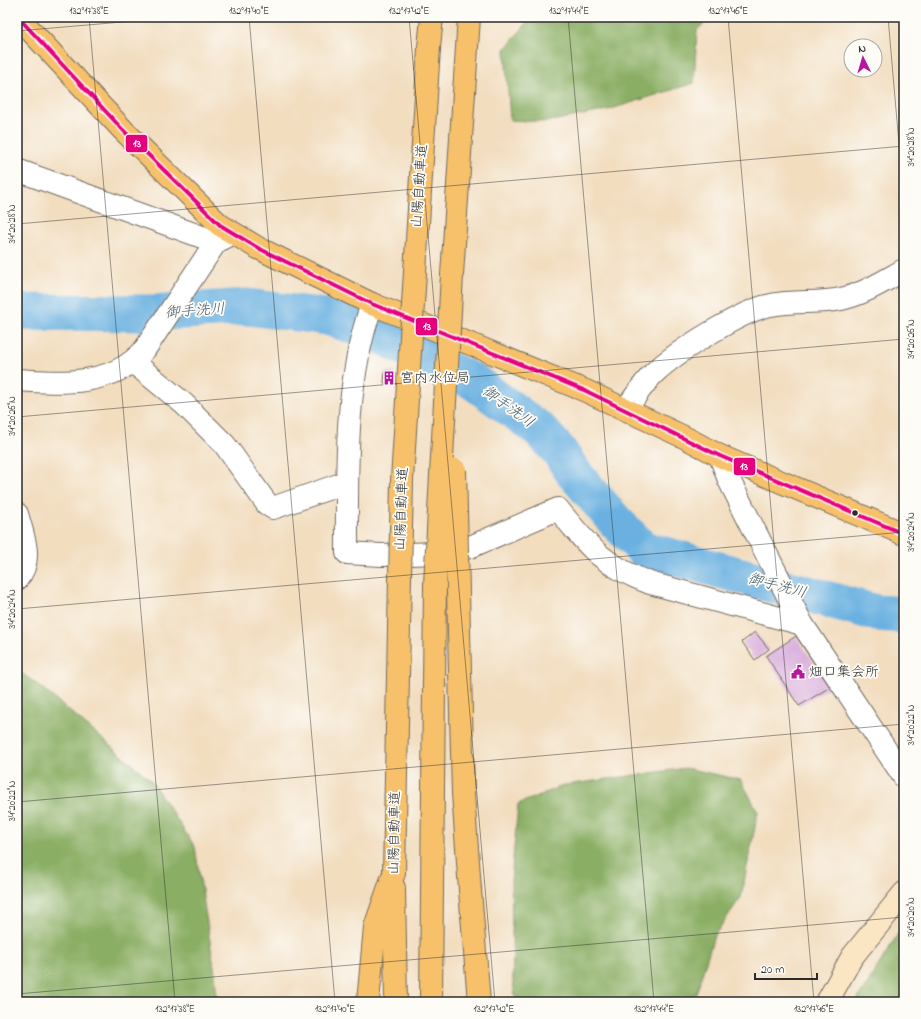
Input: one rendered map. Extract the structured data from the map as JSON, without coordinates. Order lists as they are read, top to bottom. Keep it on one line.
{"streets":{"main road":["山陽自動車道"]},"water":["御手洗川"],"places":{"building":["宮内水位局"],"public building":["畑口集会所"]},"lines":["transit line 13"],"scale_bar":"20 m","north":"top","coordinates":["132°17'38\"E","132°17'40\"E","132°17'42\"E","132°17'44\"E","132°17'46\"E","34°20'28\"N","34°20'26\"N","34°20'24\"N","34°20'22\"N","34°20'20\"N"]}
